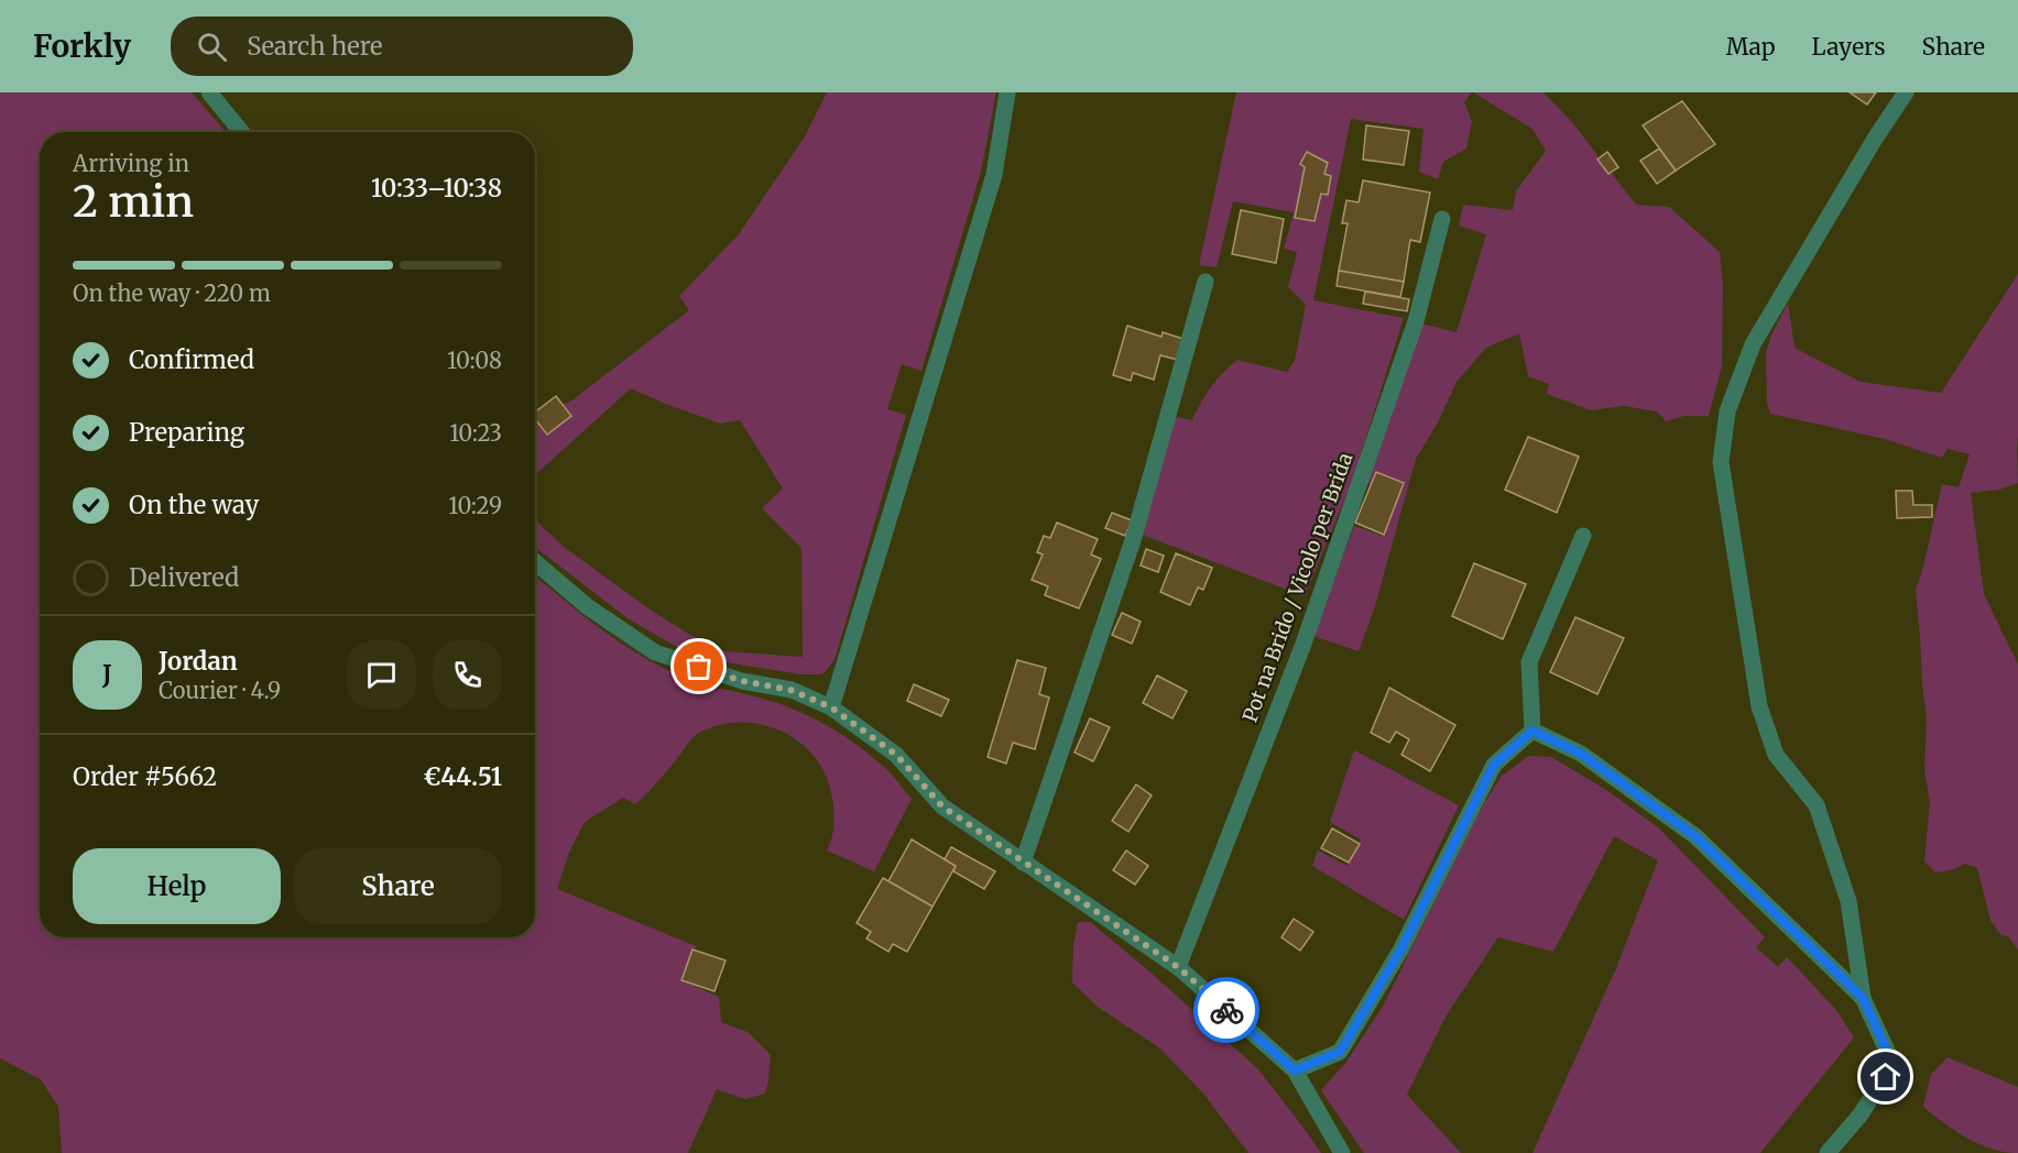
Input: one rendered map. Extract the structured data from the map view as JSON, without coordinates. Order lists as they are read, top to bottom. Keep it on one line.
{"streets":{"street":["Pot na Brido / Vicolo per Brida"]},"page":{"header":"Forkly","search":"Search here","nav":["Map","Layers","Share"],"heading":["2 min","Arriving in","10:33–10:38"],"panel":["Jordan","Courier · 4.9","Order #5662","€44.51"],"bar":"On the way · 220 m","list":[["Confirmed","10:08"],["Preparing","10:23"],["On the way","10:29"],"Delivered"],"round":"J","buttons":["Help","Share"]}}
